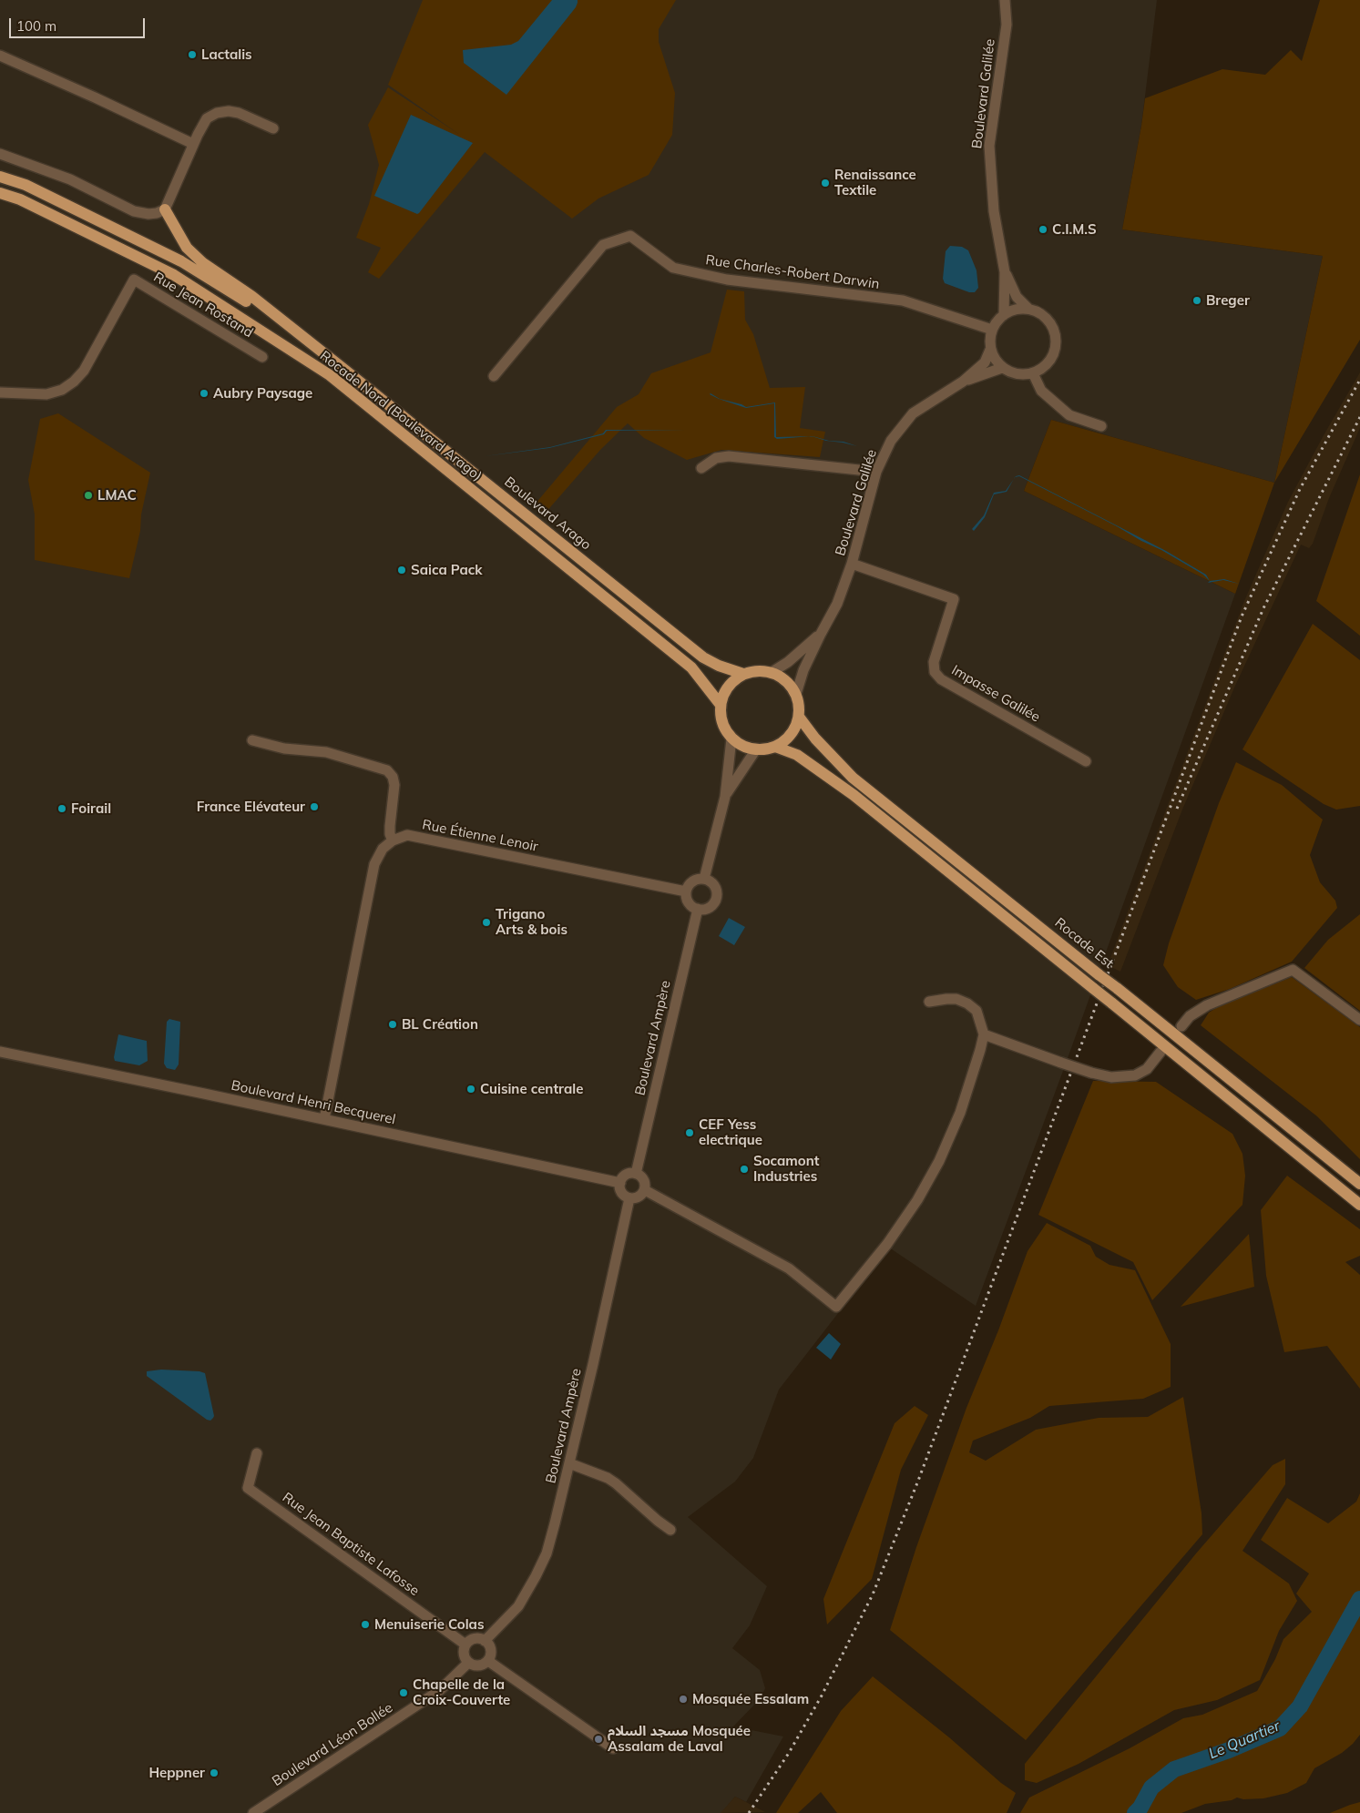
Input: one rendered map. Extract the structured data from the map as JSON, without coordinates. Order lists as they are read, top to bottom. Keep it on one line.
{"streets":{"main road":["Rocade Nord (Boulevard Arago)","Boulevard Arago","Rocade Est"],"street":["Boulevard Galilée","Rue Charles-Robert Darwin","Rue Jean Rostand","Impasse Galilée","Rue Étienne Lenoir","Boulevard Ampère","Boulevard Henri Becquerel","Rue Jean Baptiste Lafosse","Boulevard Léon Bollée"]},"crossings":[["Boulevard Galilée","Rue Charles-Robert Darwin"],["Boulevard Galilée","Rocade Nord (Boulevard Arago)"],["Boulevard Galilée","Boulevard Arago"],["Boulevard Galilée","Impasse Galilée"],["Boulevard Galilée","Rocade Est"],["Rocade Nord (Boulevard Arago)","Boulevard Arago"],["Rocade Nord (Boulevard Arago)","Rocade Est"],["Boulevard Arago","Rocade Est"],["Rue Étienne Lenoir","Boulevard Ampère"],["Boulevard Ampère","Boulevard Henri Becquerel"],["Boulevard Ampère","Rue Jean Baptiste Lafosse"],["Boulevard Ampère","Boulevard Léon Bollée"],["Rue Jean Baptiste Lafosse","Boulevard Léon Bollée"]],"water":["Le Quartier"],"places":["Lactalis","Renaissance Textile","C.I.M.S","Breger","Aubry Paysage","LMAC","Saica Pack","France Elévateur","Foirail","Trigano Arts & bois","BL Création","Cuisine centrale","CEF Yess electrique","Socamont Industries","Menuiserie Colas","Chapelle de la Croix-Couverte","Mosquée Essalam","مسجد السلام Mosquée Assalam de Laval","Heppner"],"scale_bar":"100 m"}
